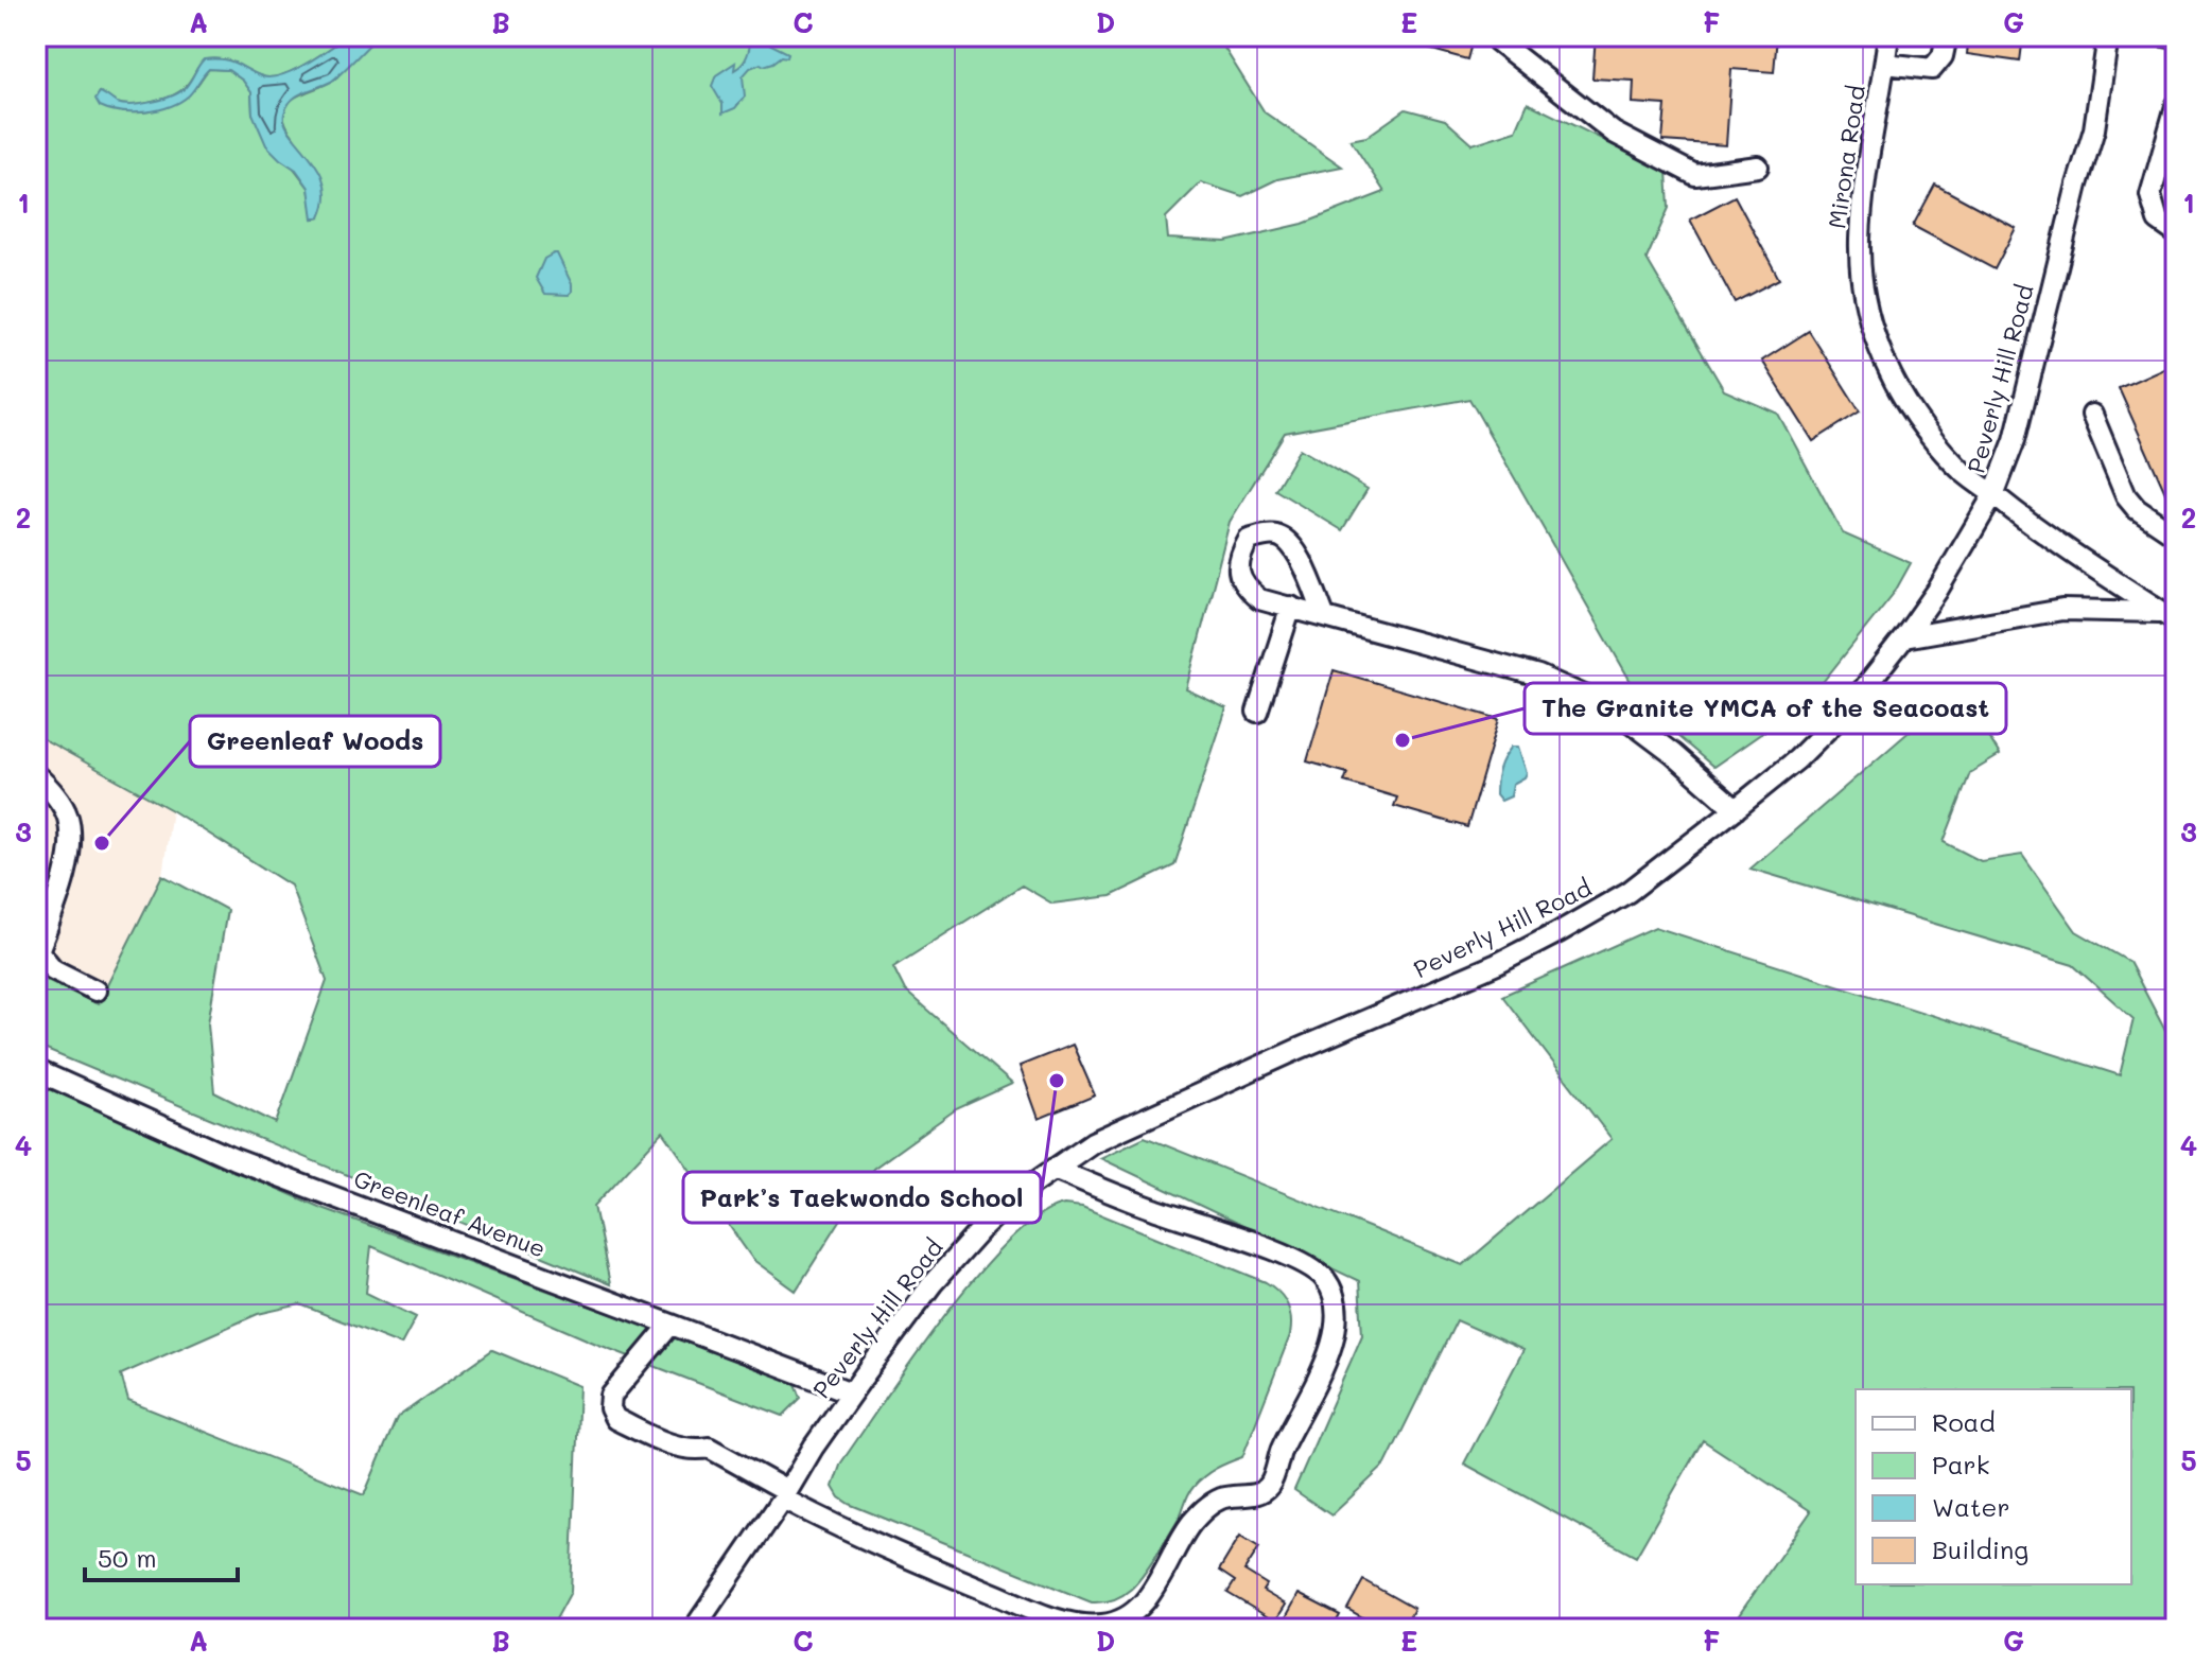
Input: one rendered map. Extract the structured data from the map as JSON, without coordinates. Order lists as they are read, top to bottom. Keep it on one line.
{"streets":{"street":["Mirona Road","Peverly Hill Road","Greenleaf Avenue"]},"crossings":[["Mirona Road","Peverly Hill Road"],["Peverly Hill Road","Greenleaf Avenue"]],"places":["The Granite YMCA of the Seacoast","Greenleaf Woods","Park’s Taekwondo School"],"legend":["Road","Park","Water","Building"],"scale_bar":"50 m","grid":{"columns":["A","B","C","D","E","F","G"],"rows":["1","2","3","4","5"]}}
